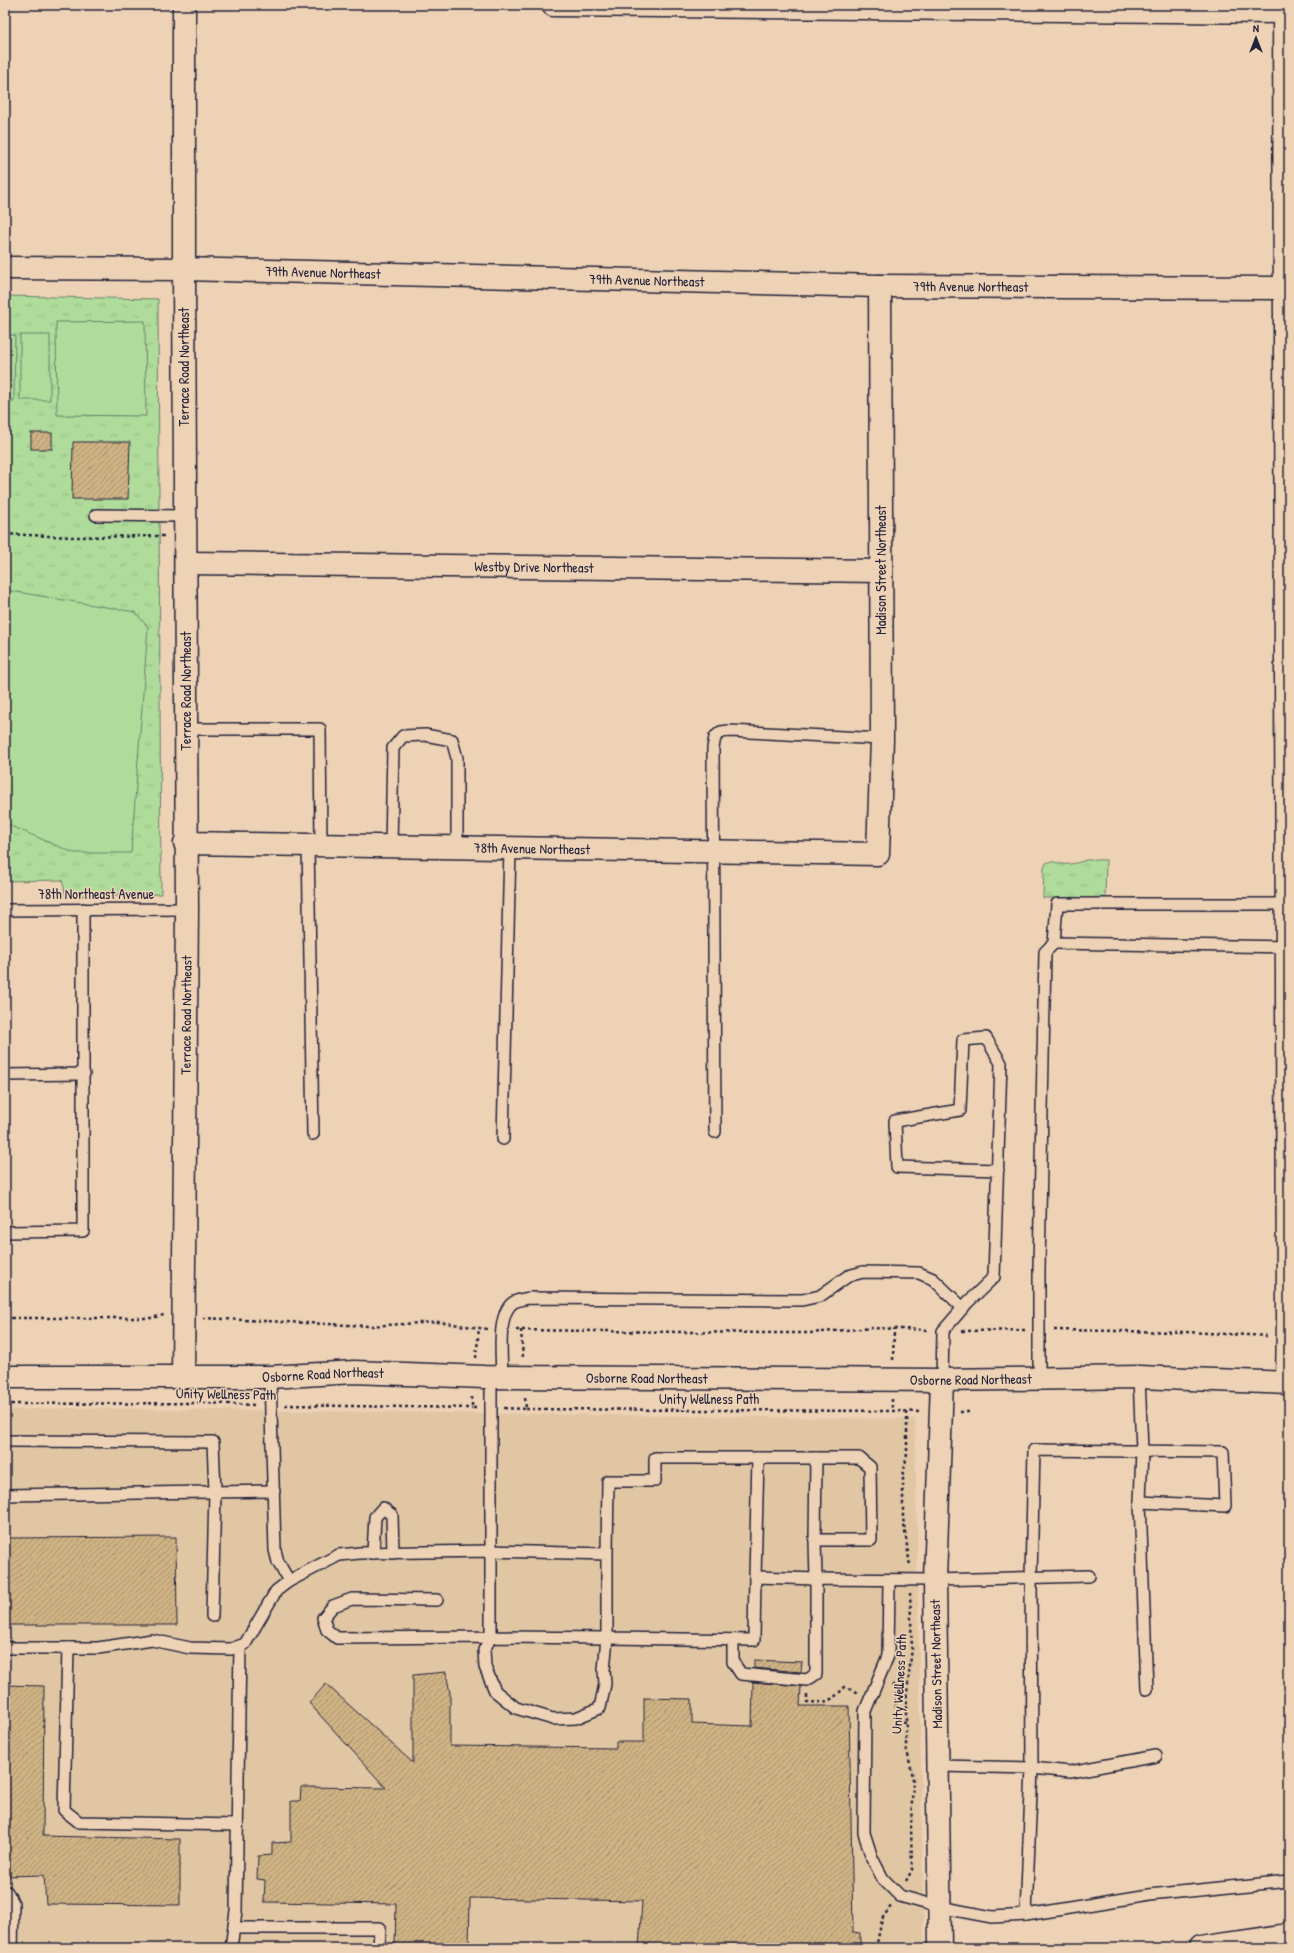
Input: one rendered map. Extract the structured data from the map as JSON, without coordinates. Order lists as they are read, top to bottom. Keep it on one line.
{"streets":{"street":["79th Avenue Northeast","Terrace Road Northeast","Westby Drive Northeast","Madison Street Northeast","78th Avenue Northeast","Osborne Road Northeast"],"lane":["78th Northeast Avenue"],"path":["Unity Wellness Path"]},"crossings":[["79th Avenue Northeast","Terrace Road Northeast"],["79th Avenue Northeast","Madison Street Northeast"],["Terrace Road Northeast","Westby Drive Northeast"],["Terrace Road Northeast","78th Avenue Northeast"],["Terrace Road Northeast","78th Northeast Avenue"],["Terrace Road Northeast","Osborne Road Northeast"],["Westby Drive Northeast","Madison Street Northeast"],["Madison Street Northeast","78th Avenue Northeast"],["Madison Street Northeast","Osborne Road Northeast"]],"north":"top"}
